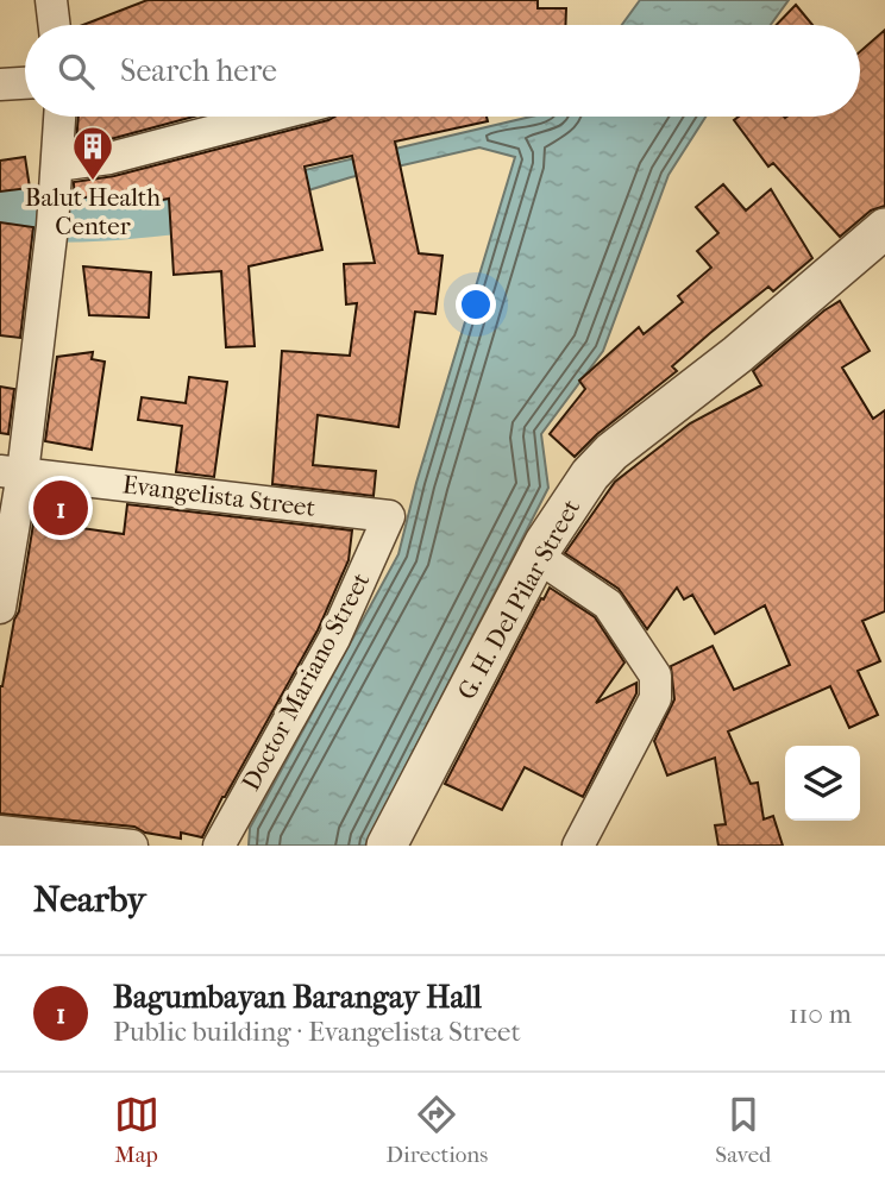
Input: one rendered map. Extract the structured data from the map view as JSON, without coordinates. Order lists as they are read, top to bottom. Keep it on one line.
{"streets":{"street":["Evangelista Street","G. H. Del Pilar Street","Doctor Mariano Street"]},"crossings":[["Evangelista Street","Doctor Mariano Street"]],"places":{"building":["Balut Health Center"]},"page":{"search":"Search here","pins":"1","heading":"Nearby","list":[{"mark":"1","name":"Bagumbayan Barangay Hall","note":"Public building · Evangelista Street","value":"110 m"}],"nav":["Map","Directions","Saved"]}}
